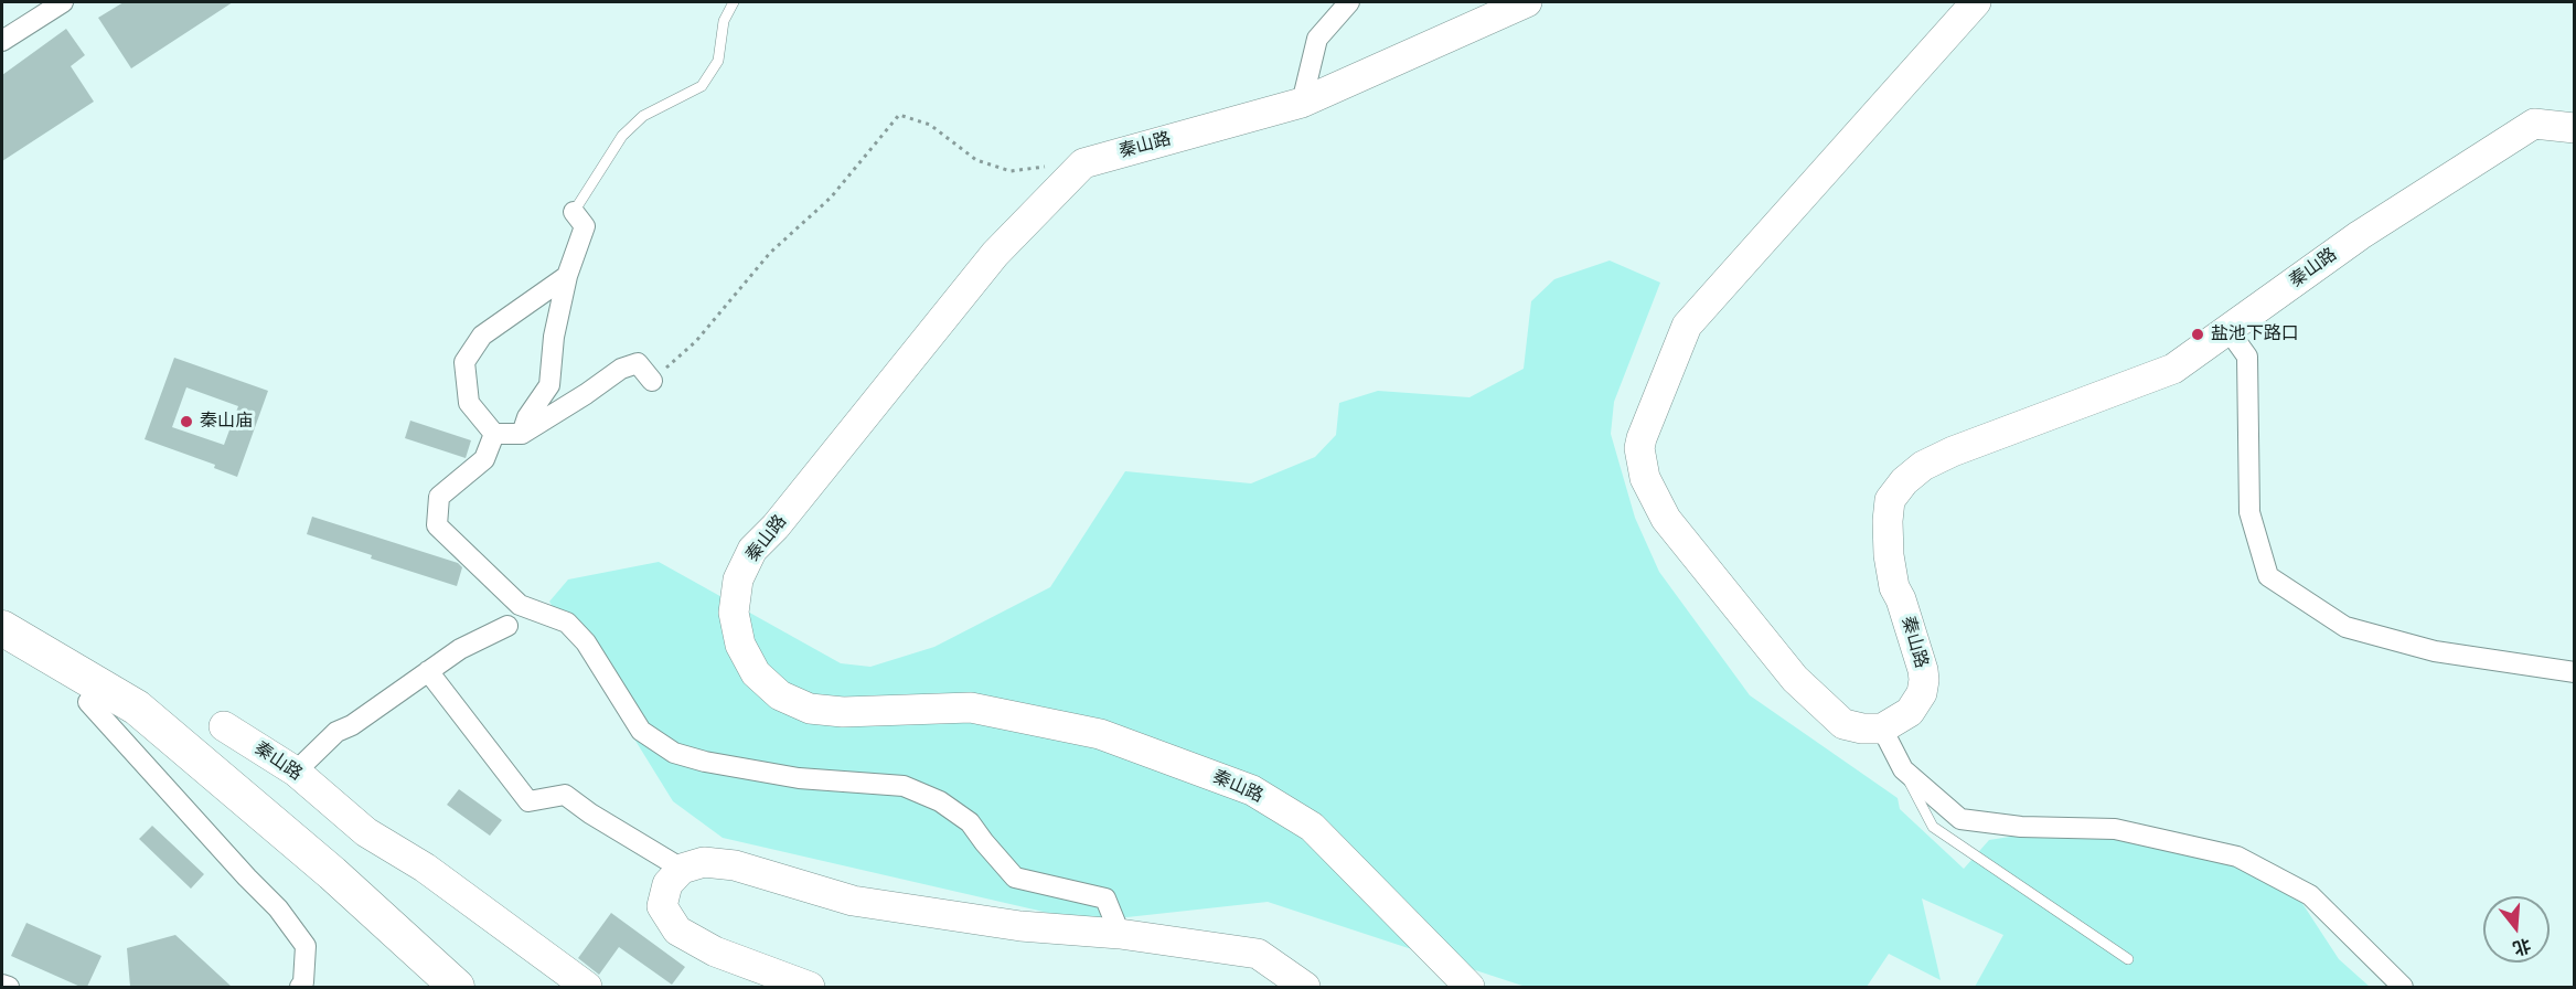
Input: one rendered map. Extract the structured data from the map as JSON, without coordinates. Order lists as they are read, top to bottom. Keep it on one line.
{"streets":{"main road":["秦山路"]},"places":["盐池下路口","秦山庙"],"north":"bottom"}
